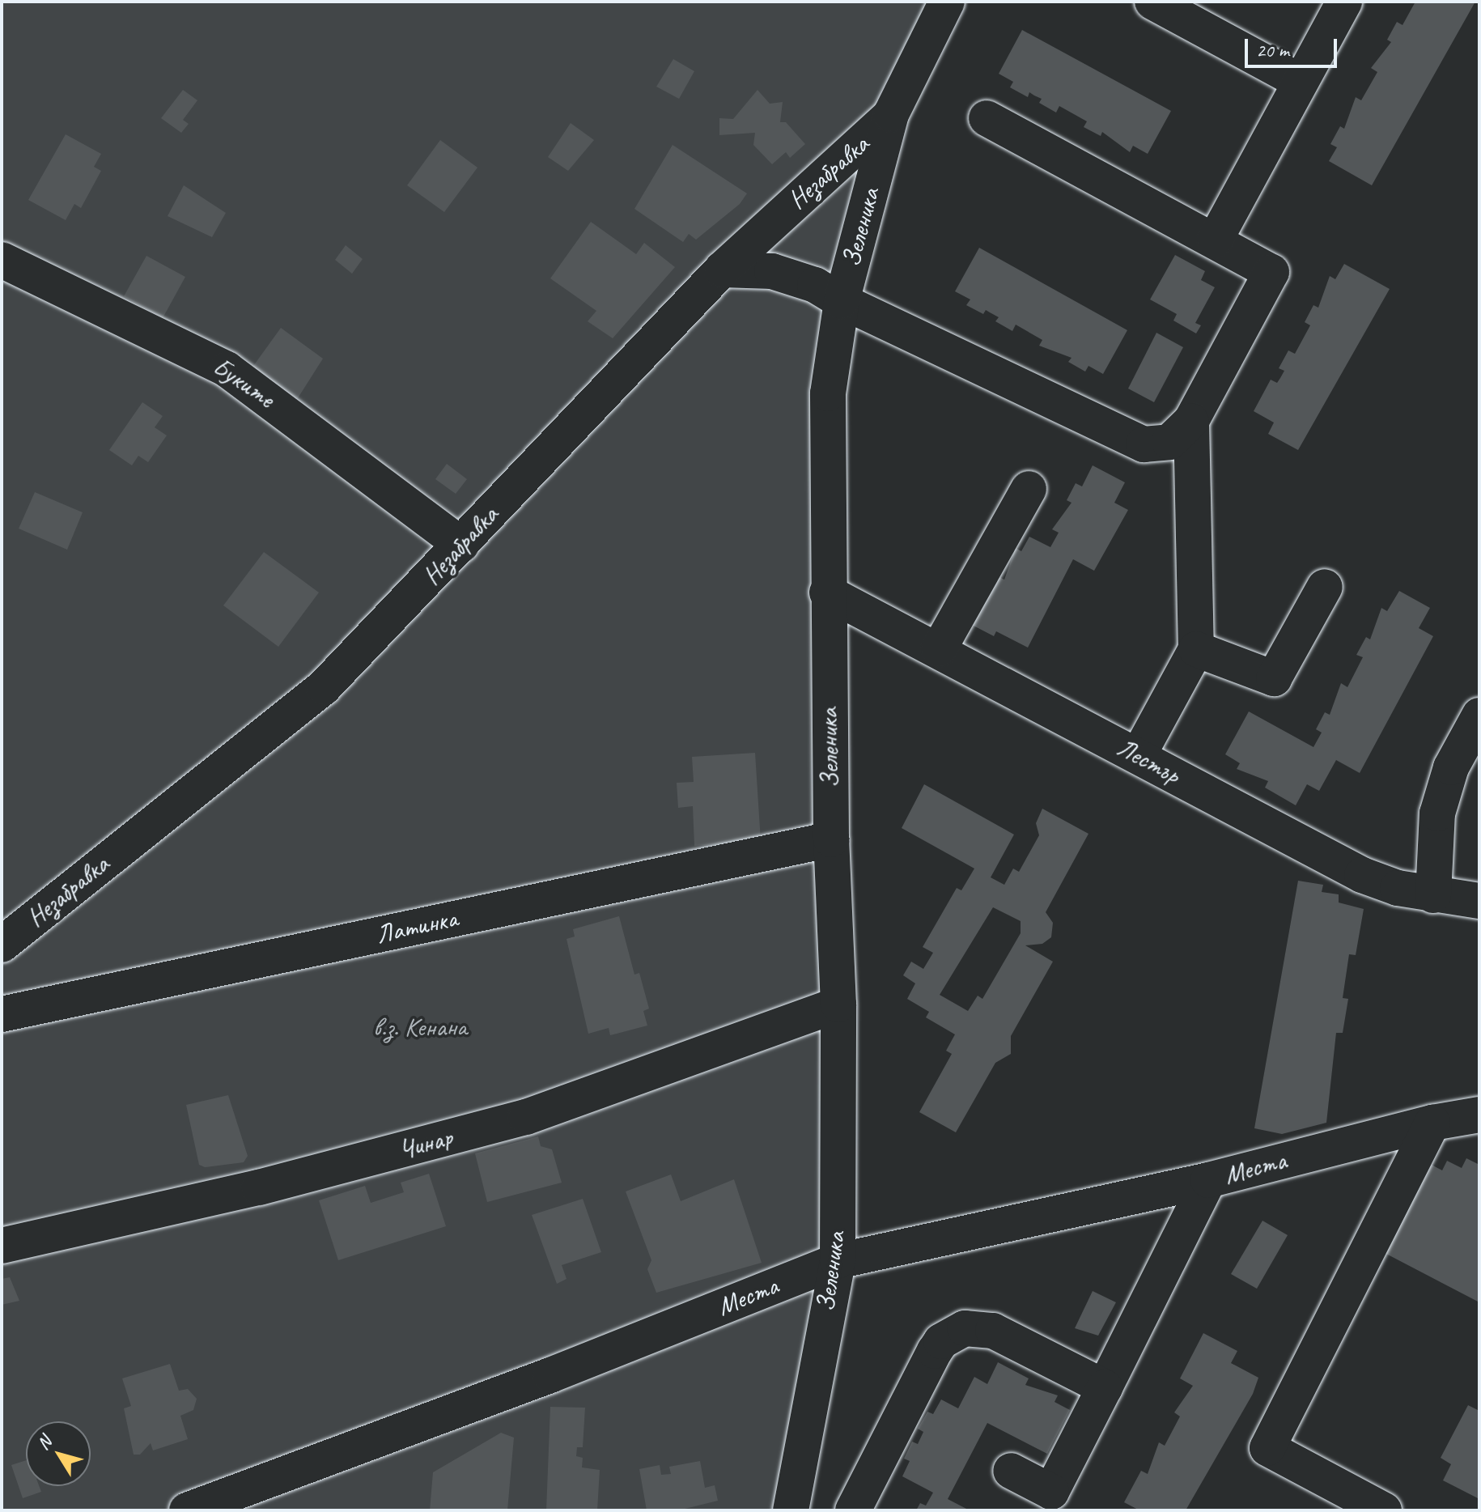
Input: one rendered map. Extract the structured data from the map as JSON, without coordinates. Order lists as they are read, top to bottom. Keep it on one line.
{"streets":{"street":["Незабравка","Зеленика","Буките","Лестър","Латинка","Чинар","Места"]},"crossings":[["Незабравка","Зеленика"],["Незабравка","Буките"],["Зеленика","Лестър"],["Зеленика","Латинка"],["Зеленика","Чинар"],["Зеленика","Места"]],"parks":["в.з. Кенана"],"scale_bar":"20 m","north":"top left"}
